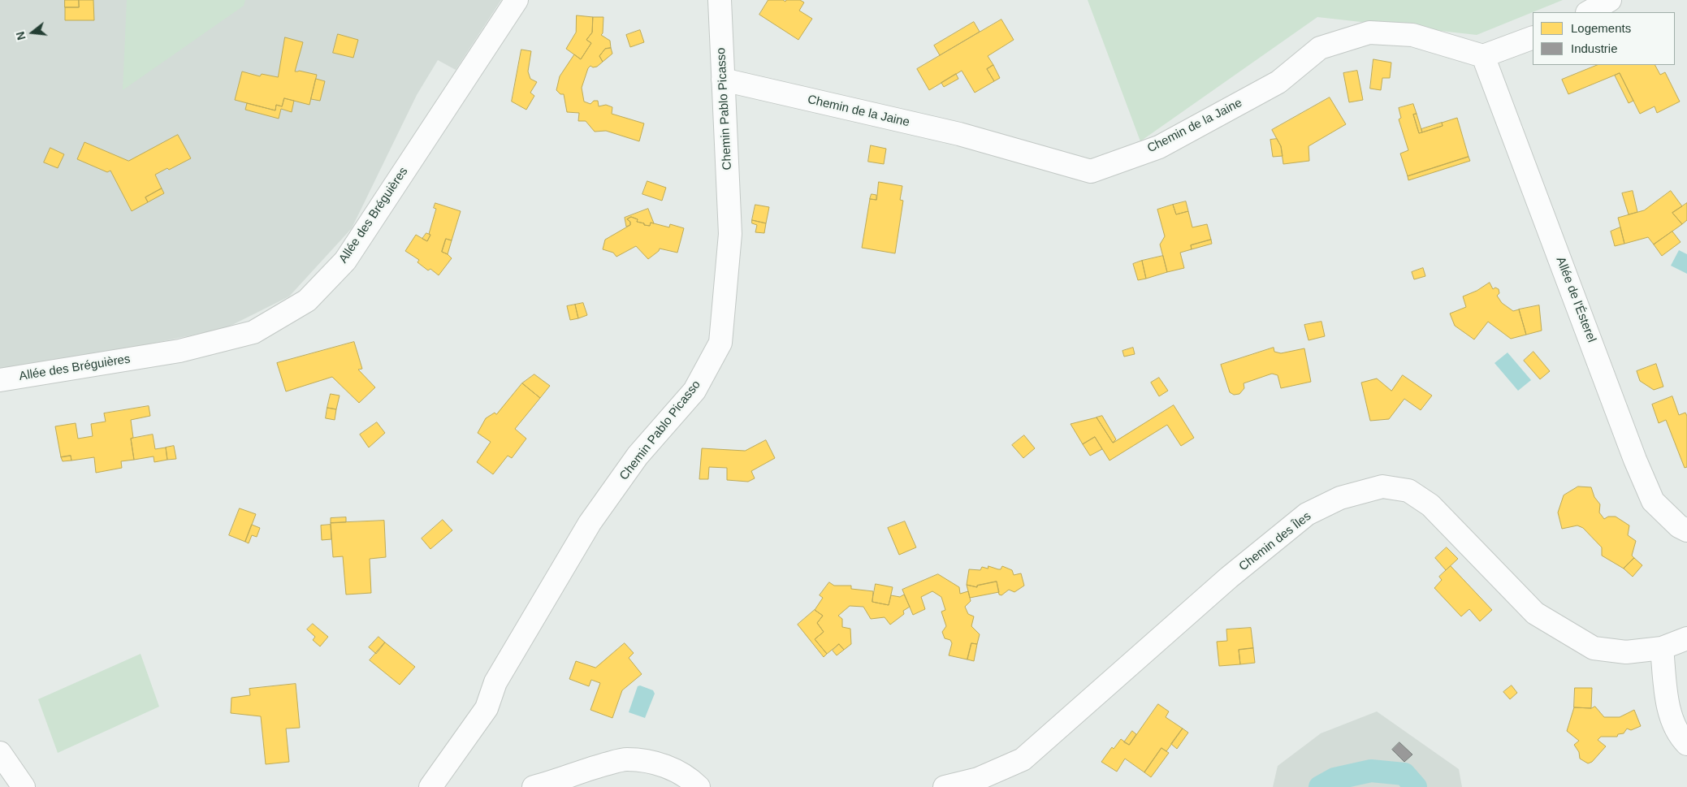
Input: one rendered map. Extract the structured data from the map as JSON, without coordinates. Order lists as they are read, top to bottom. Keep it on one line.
{"streets":{"street":["Chemin Pablo Picasso","Chemin de la Jaine","Allée des Bréguières","Allée de l'Ésterel","Chemin des Îles"]},"crossings":[["Chemin Pablo Picasso","Chemin de la Jaine"],["Chemin de la Jaine","Allée de l'Ésterel"]],"legend":["Logements","Industrie"],"north":"left"}
